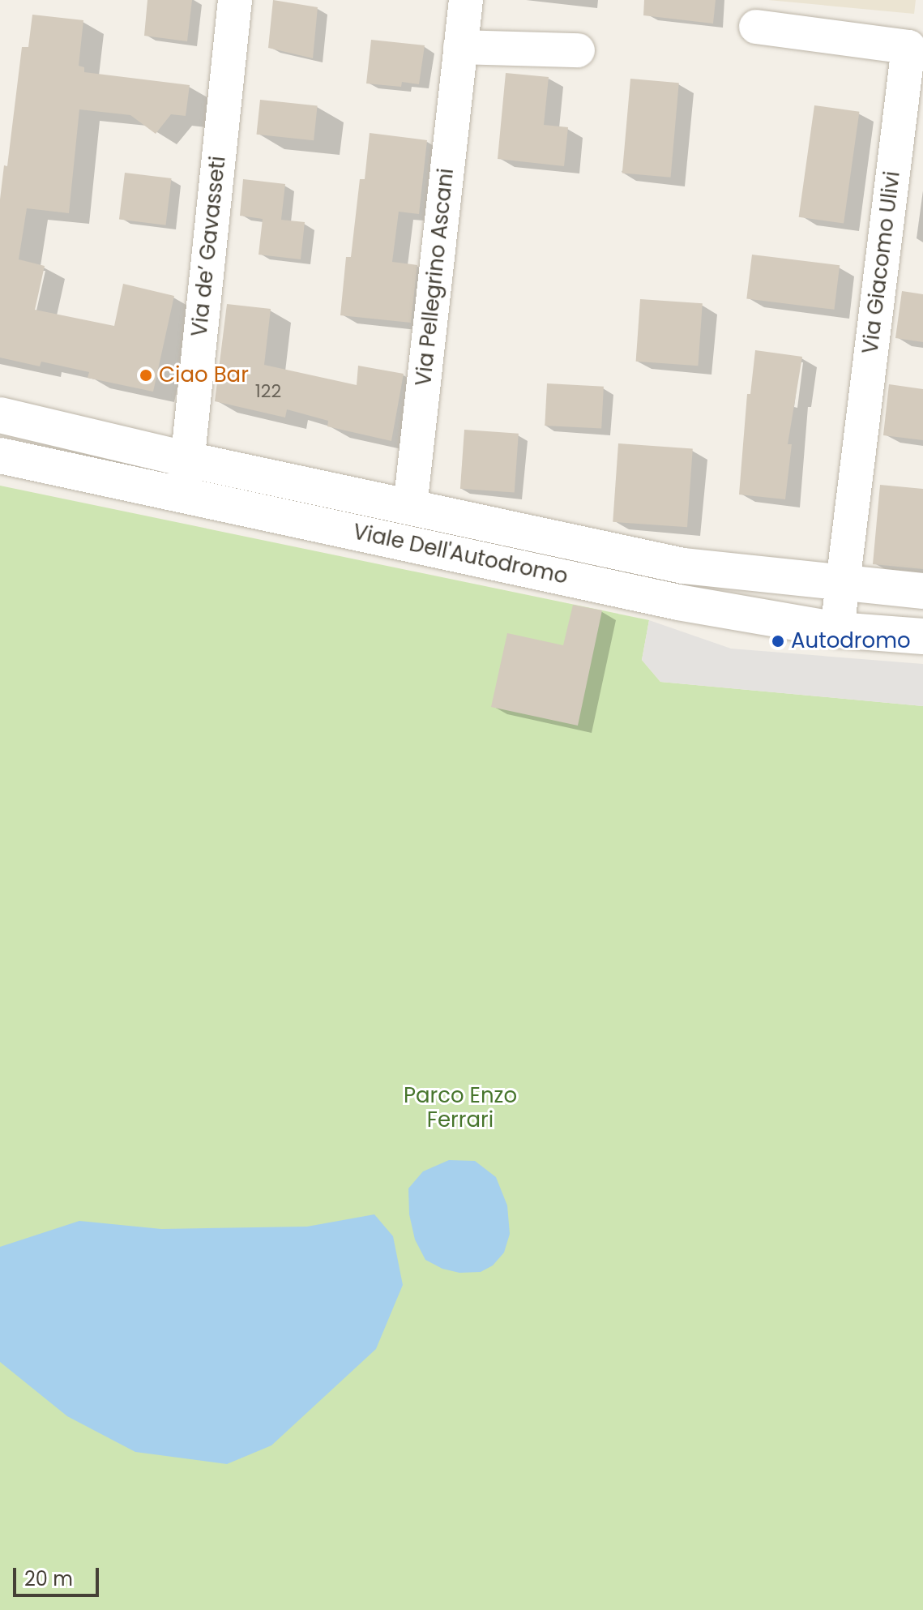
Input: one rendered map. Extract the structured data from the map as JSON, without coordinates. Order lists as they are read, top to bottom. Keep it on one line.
{"streets":{"street":["Via de’ Gavasseti","Via Giacomo Ulivi","Via Pellegrino Ascani","Viale Dell'Autodromo"]},"crossings":[["Via de’ Gavasseti","Viale Dell'Autodromo"],["Via Giacomo Ulivi","Viale Dell'Autodromo"],["Via Pellegrino Ascani","Viale Dell'Autodromo"]],"parks":["Parco Enzo Ferrari"],"places":["Ciao Bar","Autodromo"],"house_numbers":["122"],"scale_bar":"20 m"}
